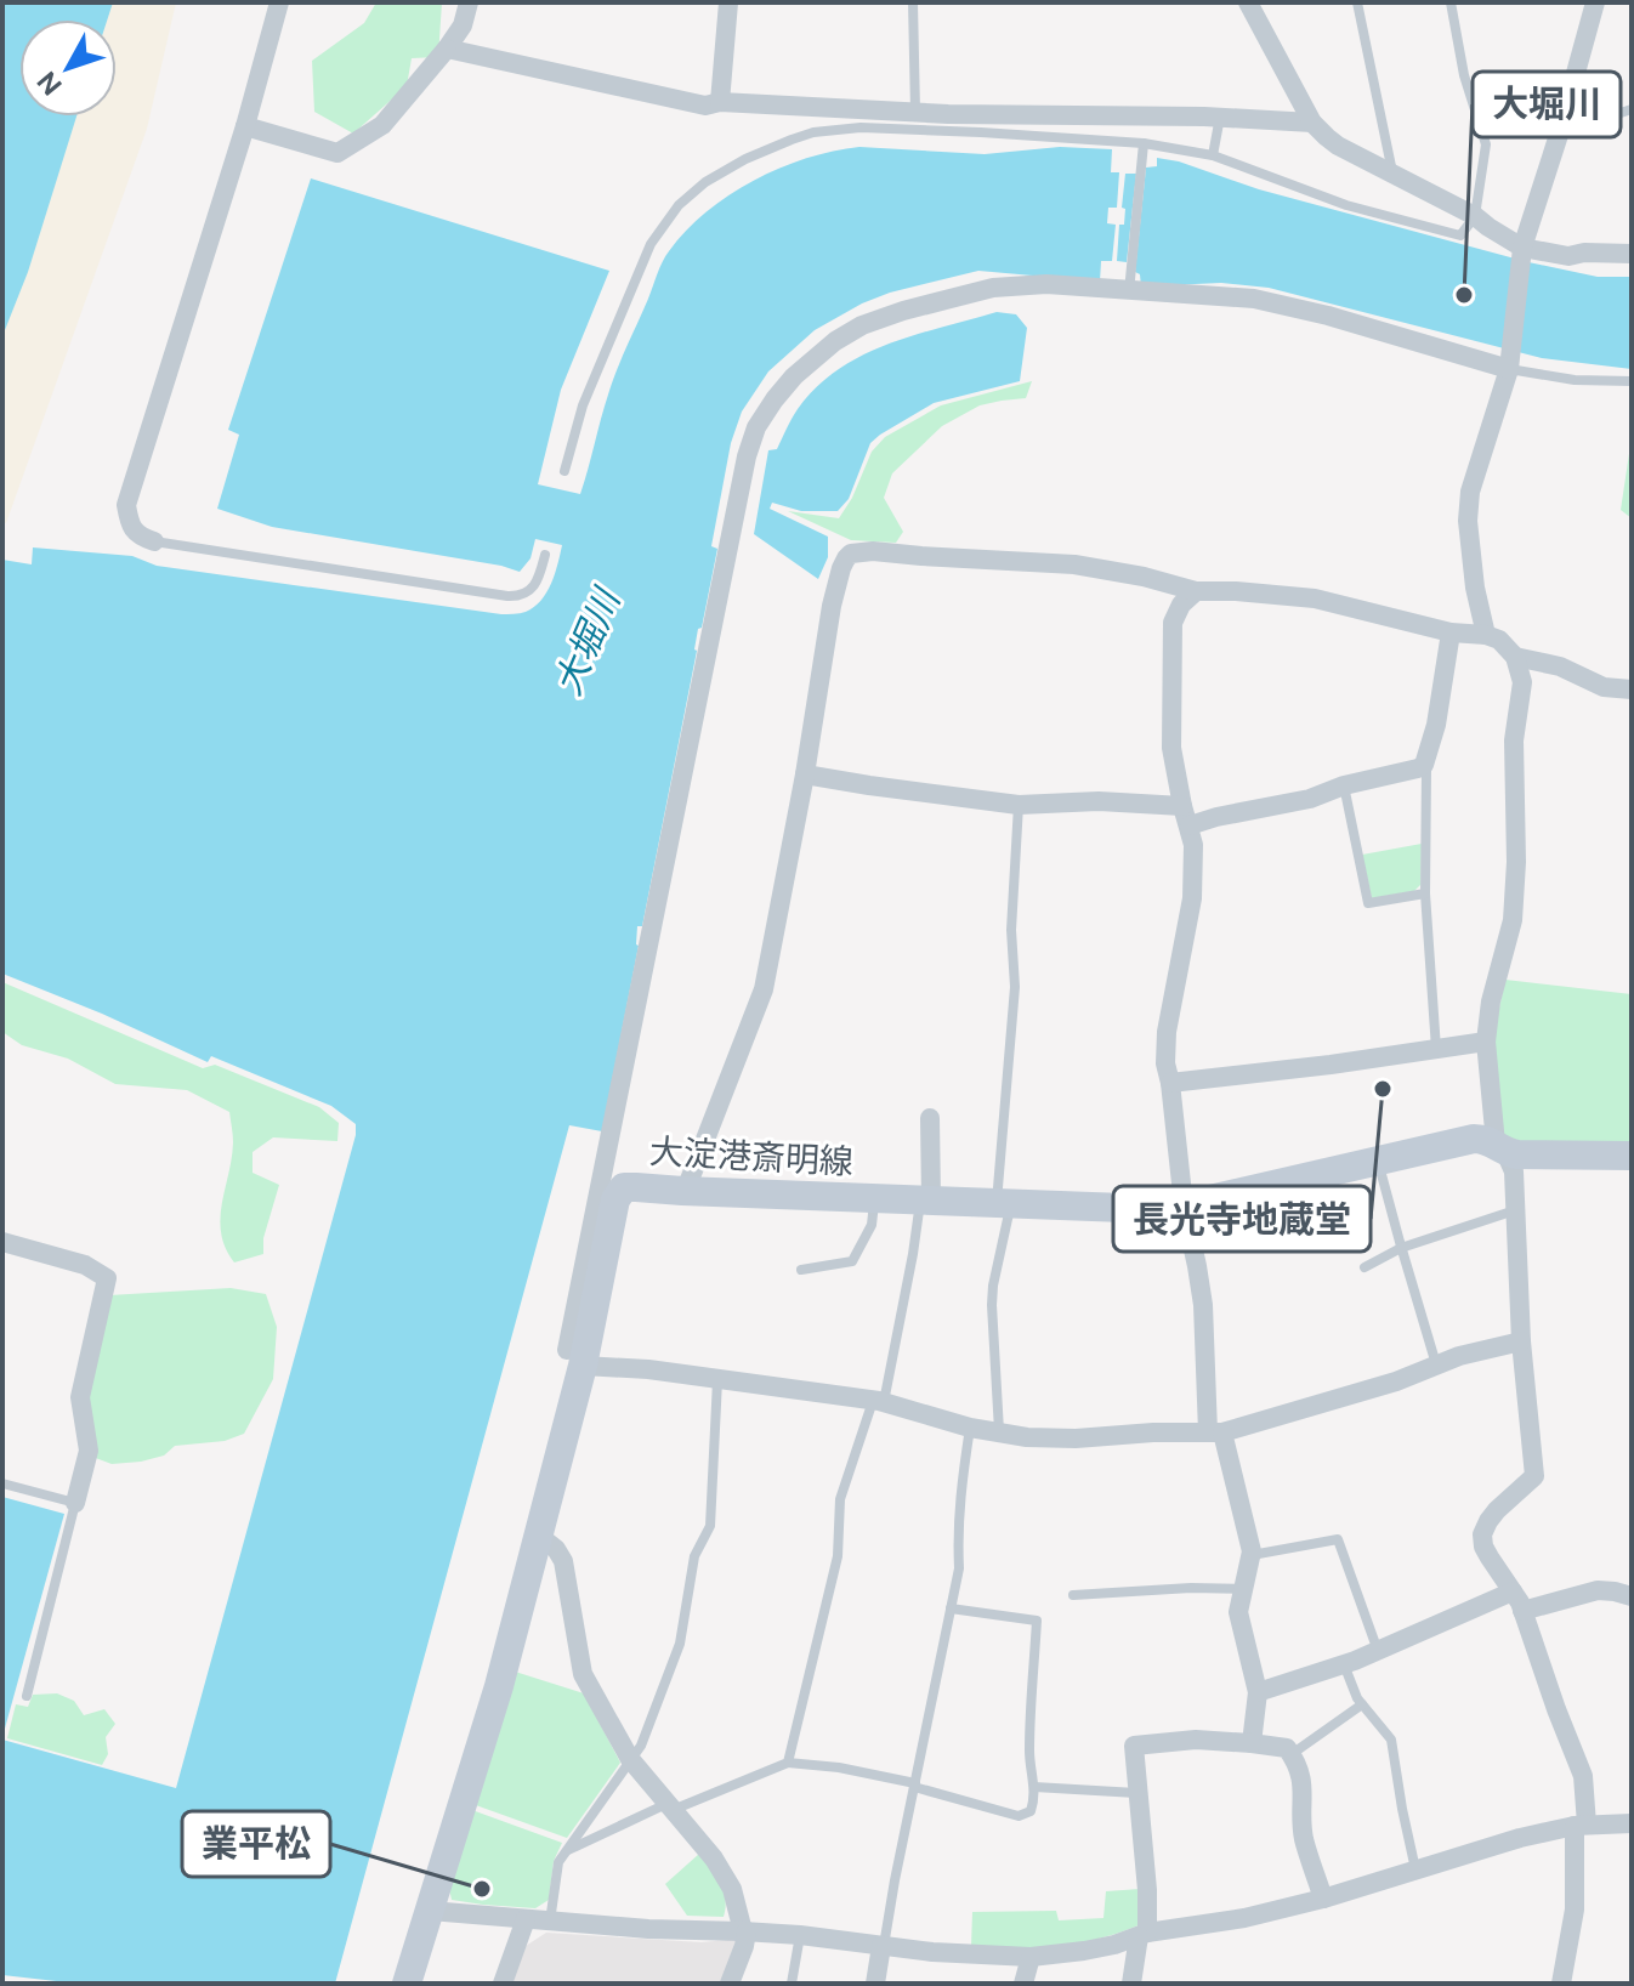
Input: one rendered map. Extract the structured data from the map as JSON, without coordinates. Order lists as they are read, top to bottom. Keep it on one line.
{"streets":{"main road":["大淀港斎明線"]},"water":["大堀川"],"places":["大堀川","長光寺地蔵堂","業平松"],"north":"bottom left"}
